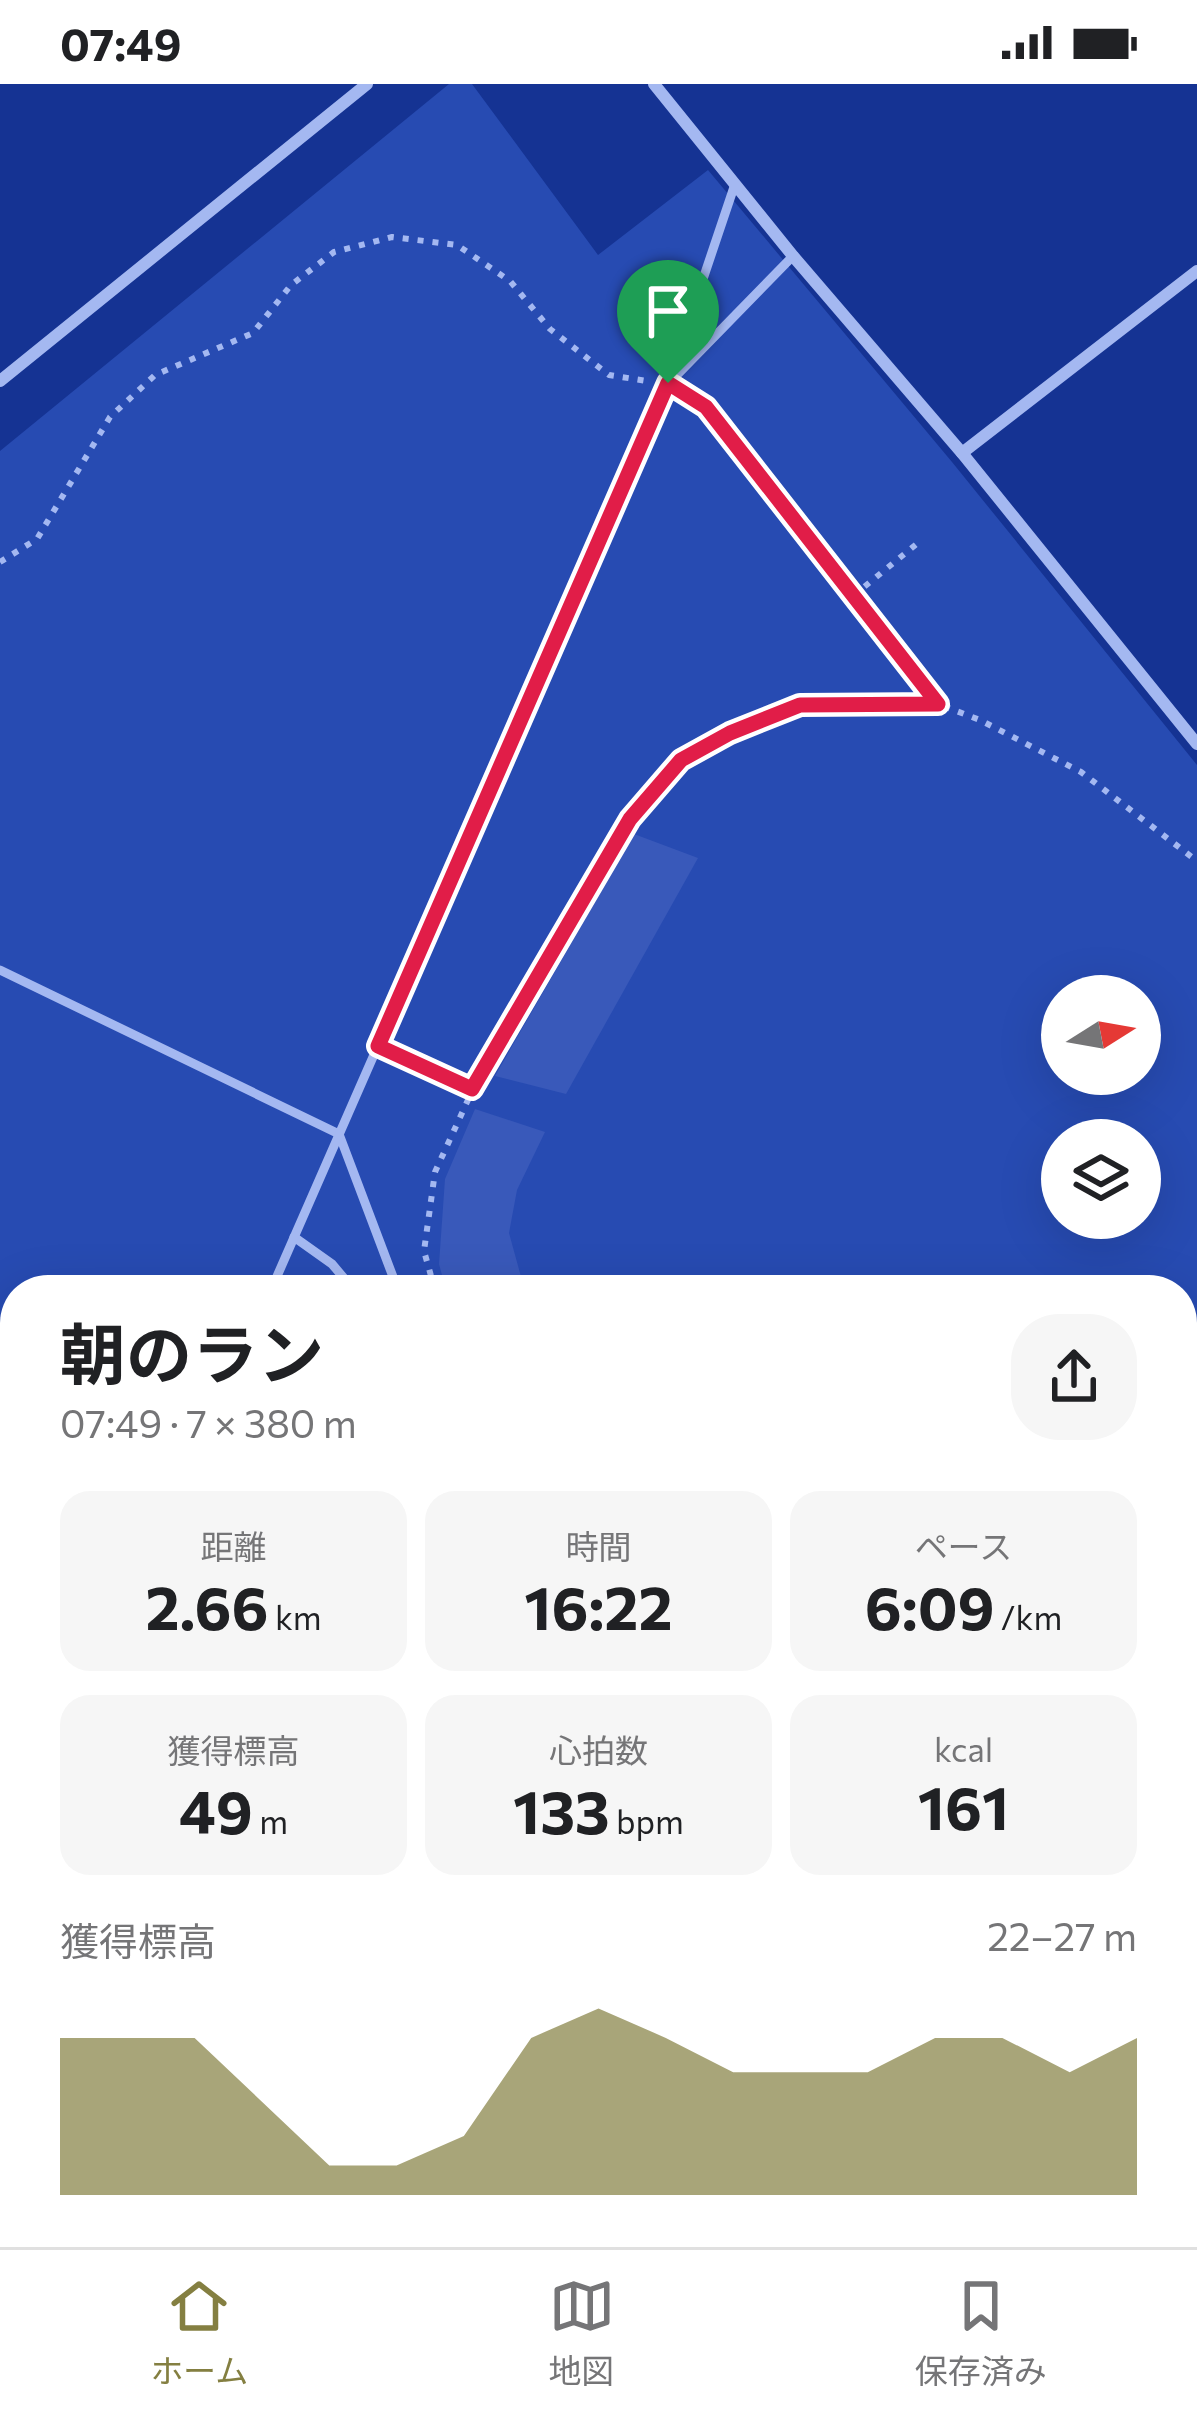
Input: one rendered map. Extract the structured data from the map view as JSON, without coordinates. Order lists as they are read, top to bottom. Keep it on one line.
{"north":"right","page":{"status":"07:49","heading":["朝のラン","07:49 · 7 × 380 m"],"stats":[["距離","2.66 km"],["時間","16:22"],["ペース","6:09 /km"],["獲得標高","49 m"],["心拍数","133 bpm"],["kcal","161"]],"chart":["獲得標高","22–27 m"],"tabs":["ホーム","地図","保存済み"]}}
